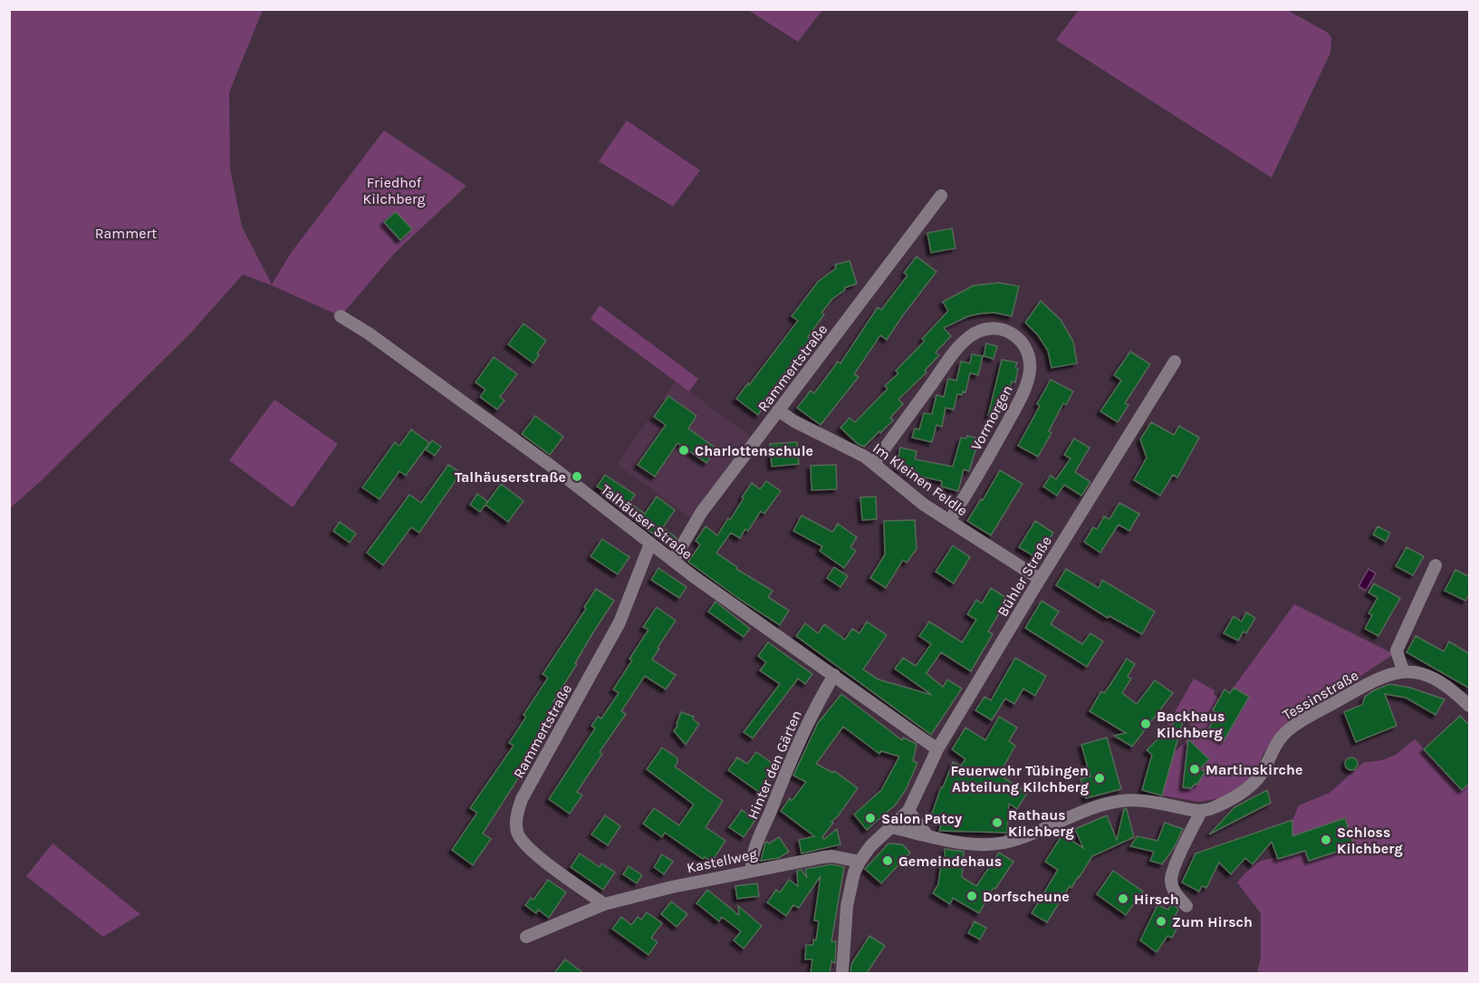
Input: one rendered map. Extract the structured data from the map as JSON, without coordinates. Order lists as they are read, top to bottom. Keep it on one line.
{"streets":{"street":["Rammertstraße","Vormorgen","Im Kleinen Feldle","Talhäuser Straße","Bühler Straße","Tessinstraße","Hinter den Gärten","Kastellweg"]},"crossings":[["Rammertstraße","Im Kleinen Feldle"],["Rammertstraße","Talhäuser Straße"],["Rammertstraße","Kastellweg"],["Vormorgen","Im Kleinen Feldle"],["Im Kleinen Feldle","Bühler Straße"],["Talhäuser Straße","Bühler Straße"],["Talhäuser Straße","Hinter den Gärten"],["Hinter den Gärten","Kastellweg"]],"parks":["Friedhof Kilchberg","Rammert"],"places":["Charlottenschule","Talhäuserstraße","Backhaus Kilchberg","Martinskirche","Feuerwehr Tübingen Abteilung Kilchberg","Salon Patcy","Rathaus Kilchberg","Schloss Kilchberg","Gemeindehaus","Dorfscheune","Hirsch","Zum Hirsch"]}
